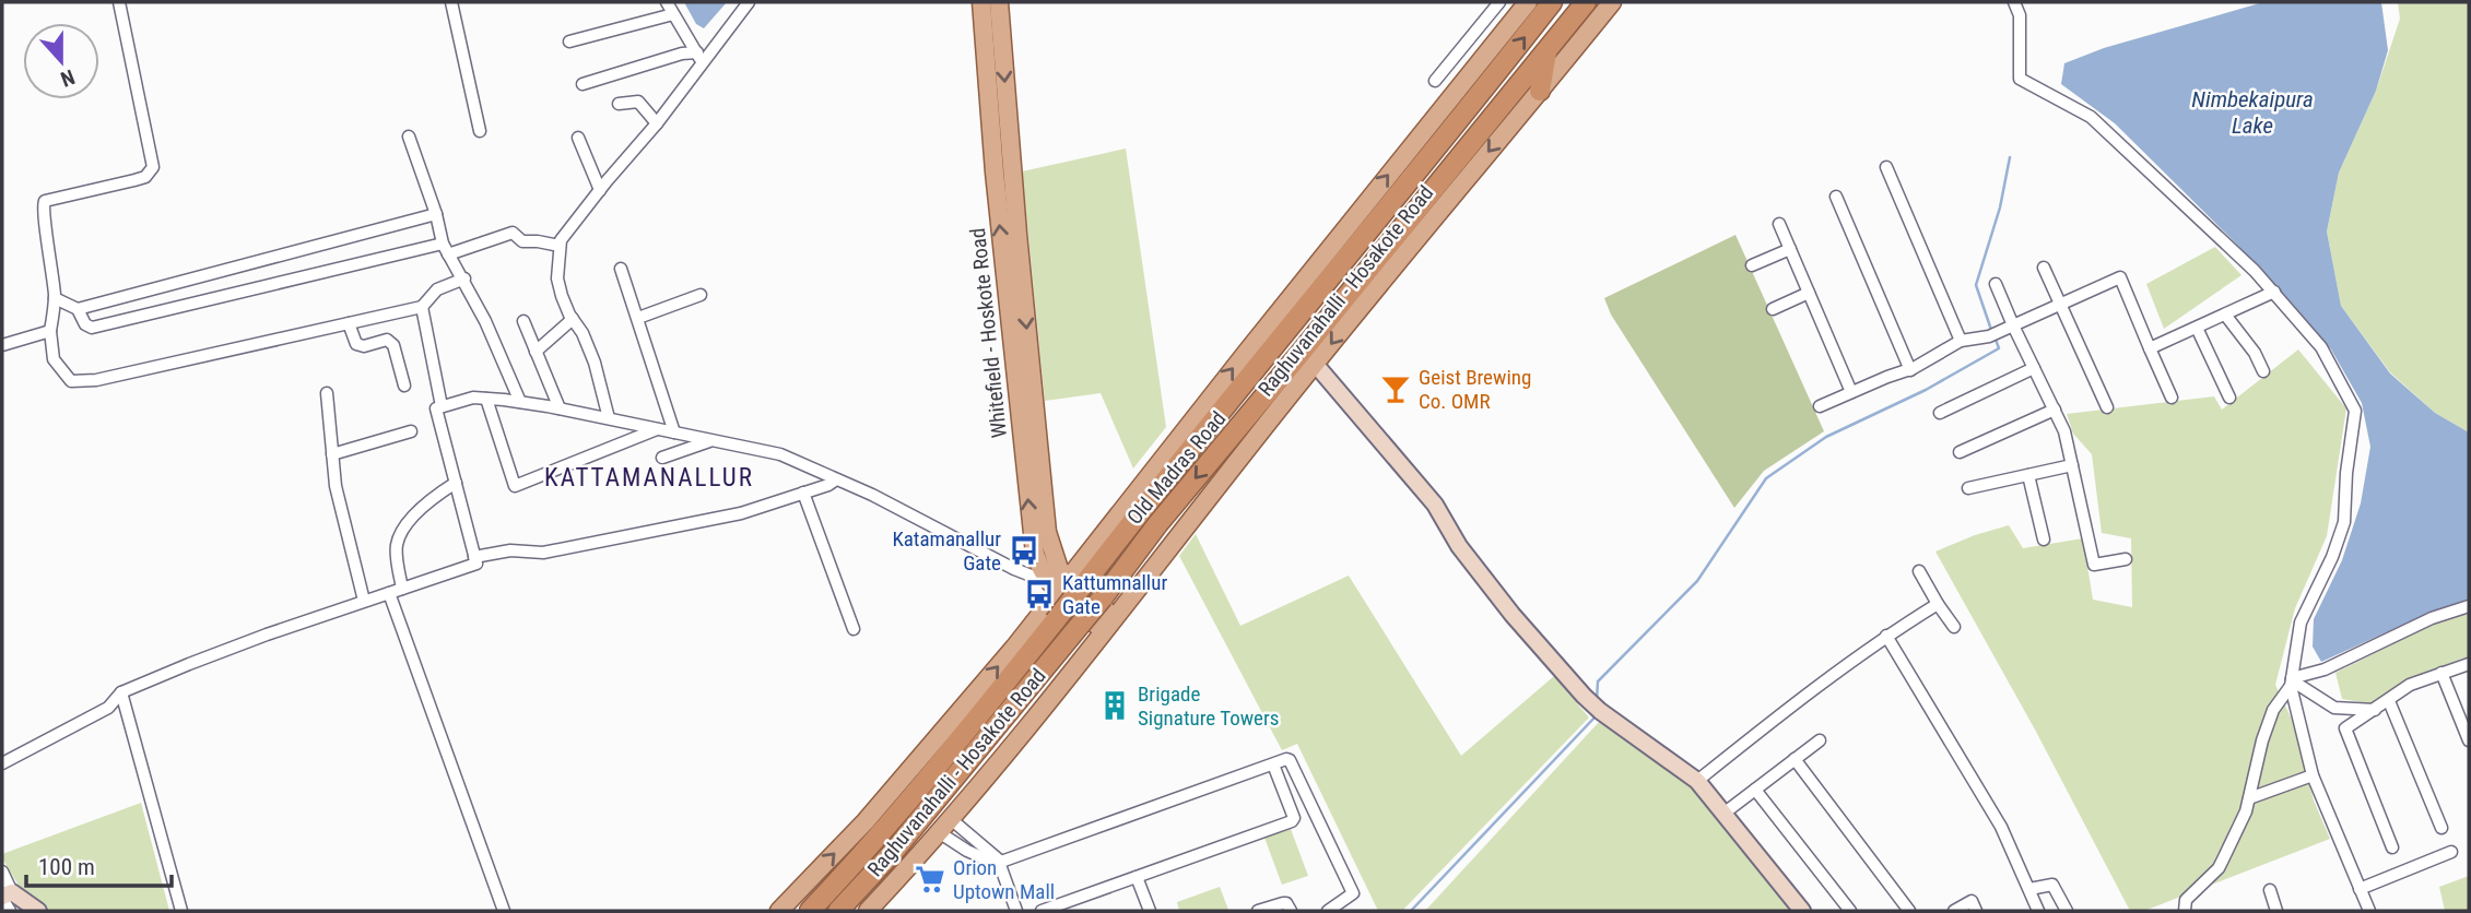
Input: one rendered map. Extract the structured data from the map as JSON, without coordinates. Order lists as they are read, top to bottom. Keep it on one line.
{"streets":{"highway":["Old Madras Road"],"main road":["Raghuvanahalli - Hosakote Road","Whitefield - Hoskote Road"]},"crossings":[["Whitefield - Hoskote Road","Old Madras Road"]],"districts":["KATTAMANALLUR"],"water":["Nimbekaipura Lake"],"places":{"bar":["Geist Brewing Co. OMR"],"bus stop":["Katamanallur Gate","Kattumnallur Gate"],"building":["Brigade Signature Towers"],"supermarket":["Orion Uptown Mall"]},"scale_bar":"100 m","north":"bottom"}
